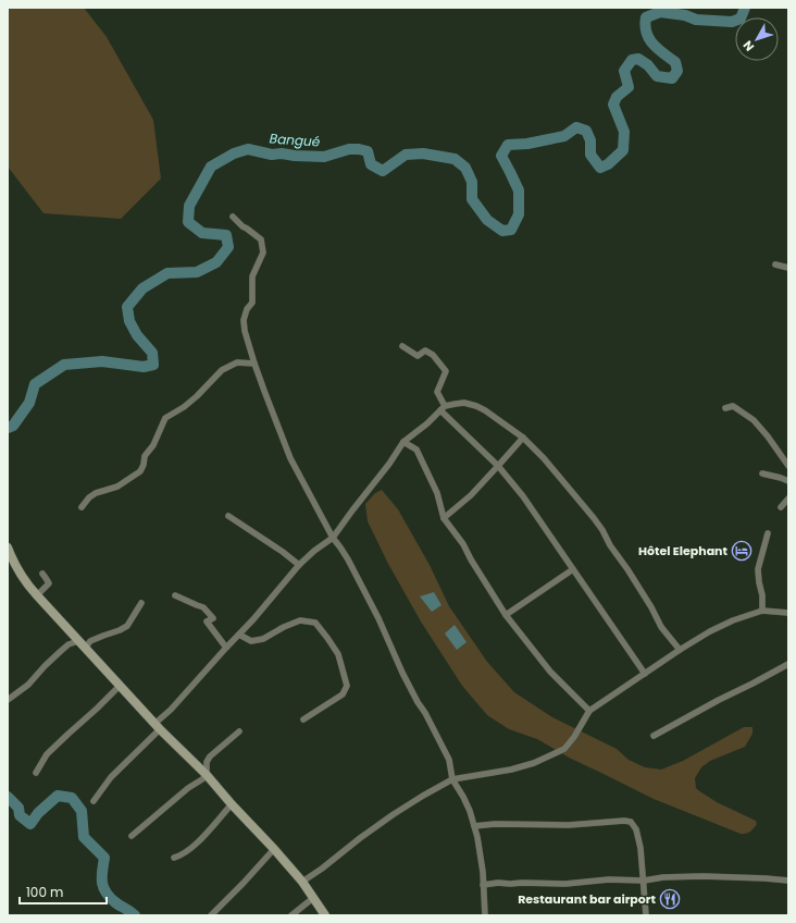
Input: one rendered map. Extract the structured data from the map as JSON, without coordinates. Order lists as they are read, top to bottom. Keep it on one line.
{"water":["Bangué"],"places":{"hotel":["Hôtel Elephant"],"restaurant":["Restaurant bar airport"]},"scale_bar":"100 m","north":"bottom left"}
